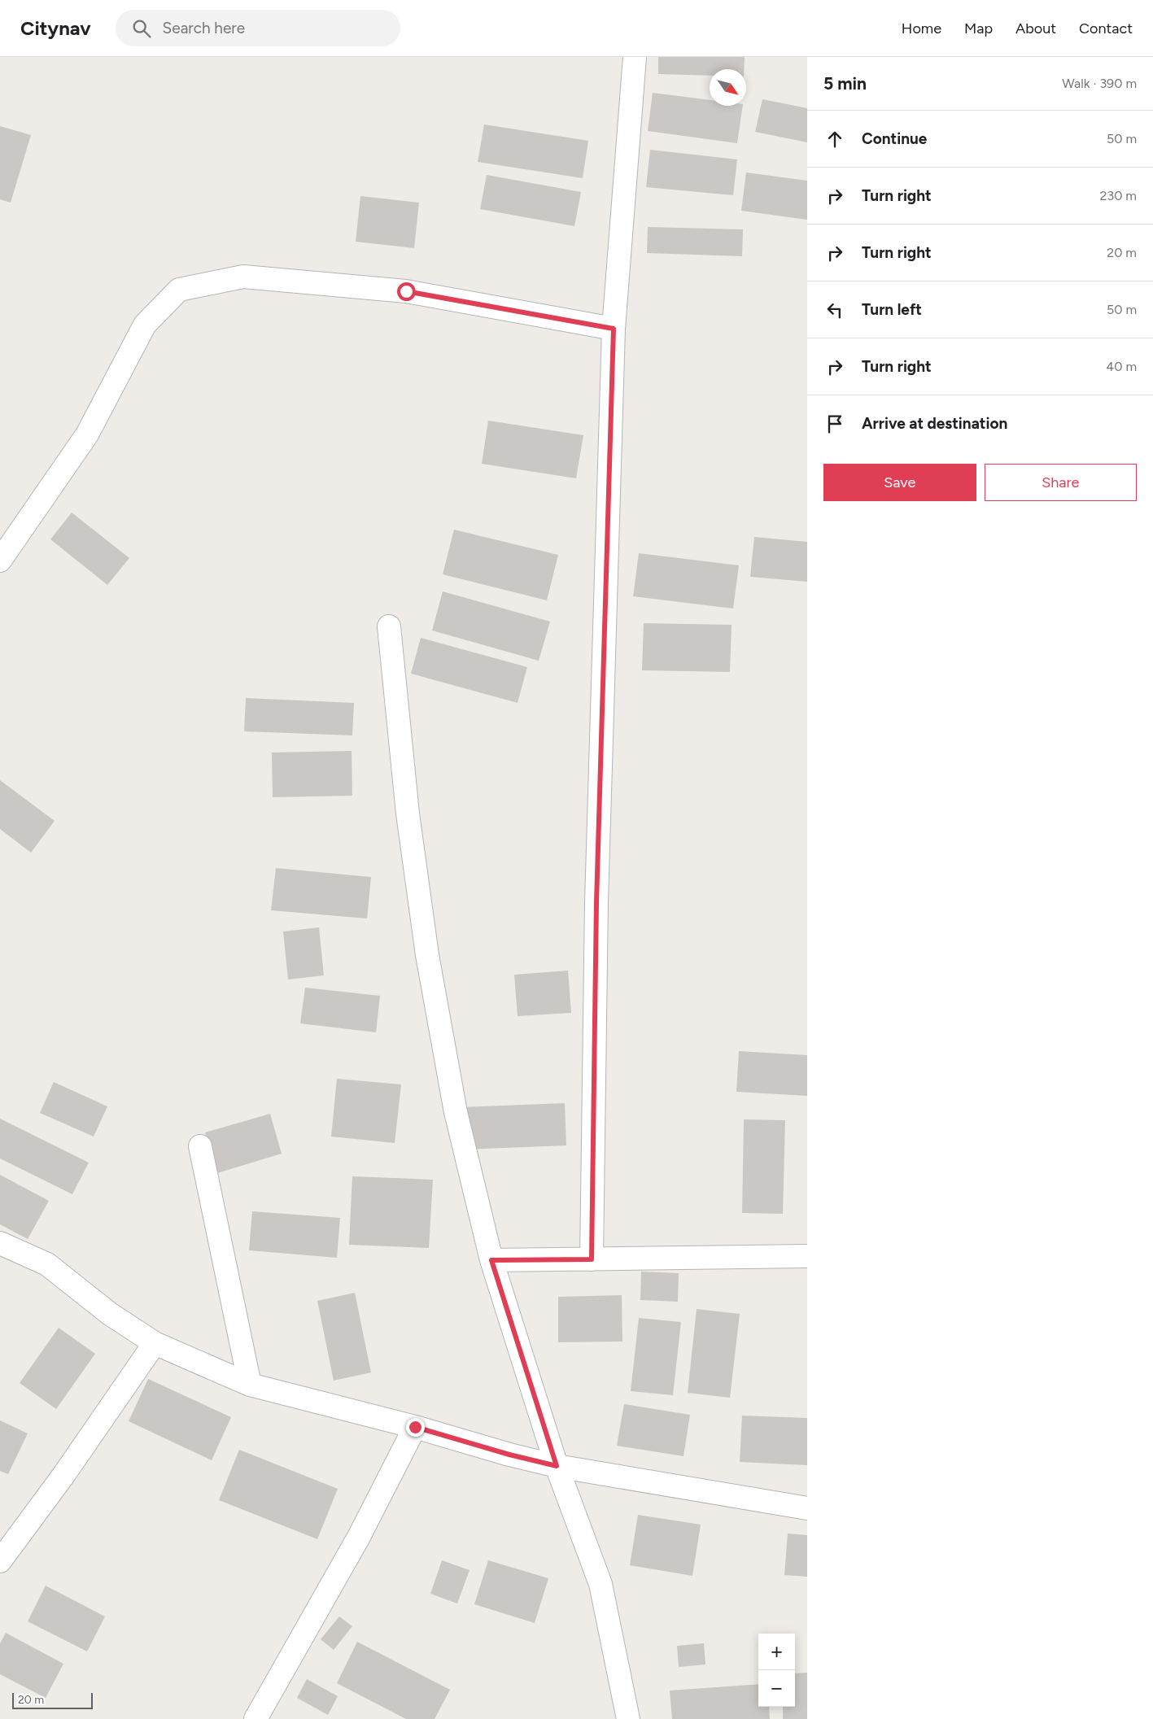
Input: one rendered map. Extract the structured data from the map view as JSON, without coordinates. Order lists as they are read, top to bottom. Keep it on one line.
{"scale_bar":"20 m","north":"bottom right","page":{"header":"Citynav","search":"Search here","nav":["Home","Map","About","Contact"],"heading":["5 min","Walk · 390 m"],"list":[["Continue","50 m"],["Turn right","230 m"],["Turn right","20 m"],["Turn left","50 m"],["Turn right","40 m"],"Arrive at destination"],"buttons":["Save","Share"],"map_buttons":["+","−"],"scale":"20 m"}}
